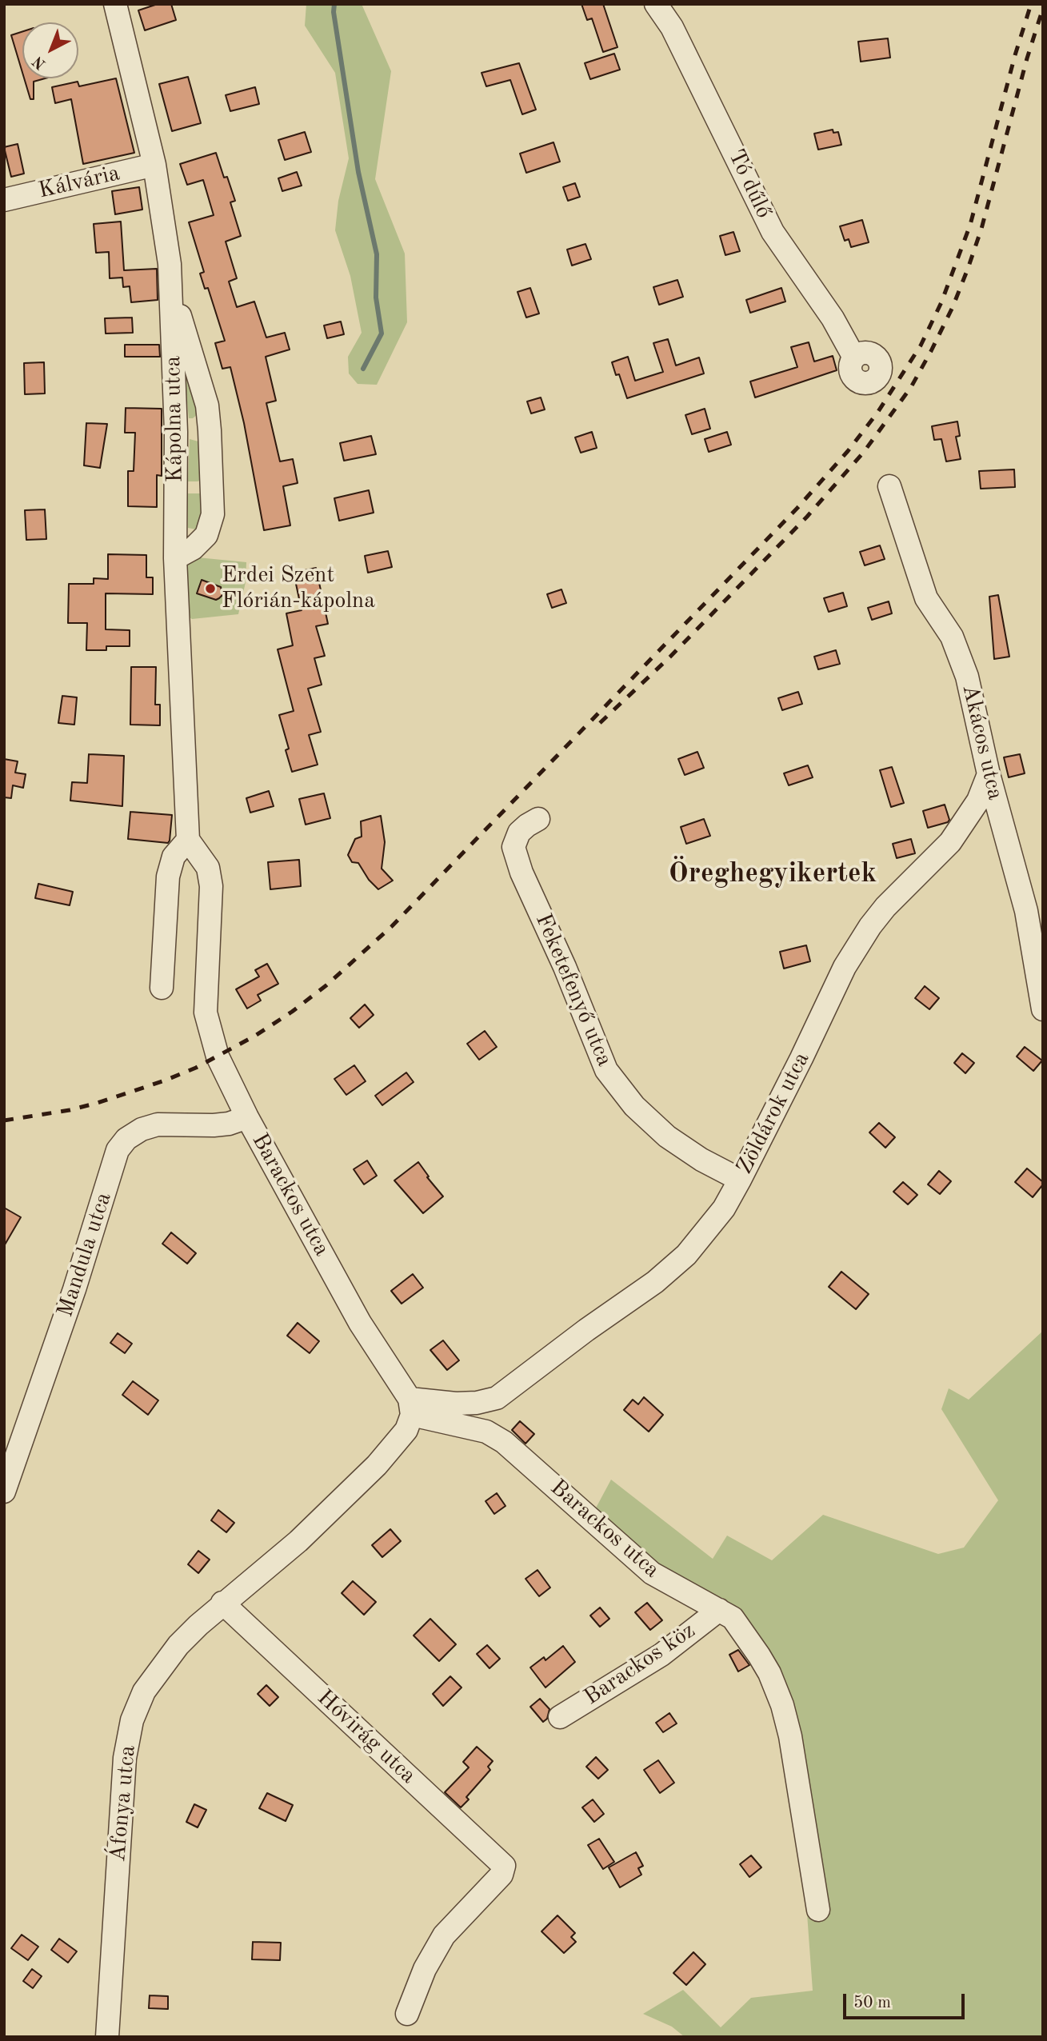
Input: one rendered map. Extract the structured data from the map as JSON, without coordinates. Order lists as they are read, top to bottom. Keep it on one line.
{"streets":{"street":["Kálvária","Tó dűlő","Kápolna utca","Akácos utca","Feketefenyő utca","Zöldárok utca","Barackos utca","Mandula utca","Barackos köz","Hóvirág utca","Áfonya utca"]},"crossings":[["Kálvária","Kápolna utca"],["Akácos utca","Zöldárok utca"],["Feketefenyő utca","Zöldárok utca"],["Zöldárok utca","Barackos utca"],["Zöldárok utca","Áfonya utca"],["Barackos utca","Mandula utca"],["Barackos utca","Barackos köz"],["Barackos utca","Áfonya utca"],["Hóvirág utca","Áfonya utca"]],"districts":["Öreghegyikertek"],"places":["Erdei Szent Flórián-kápolna"],"scale_bar":"50 m","north":"bottom left"}
